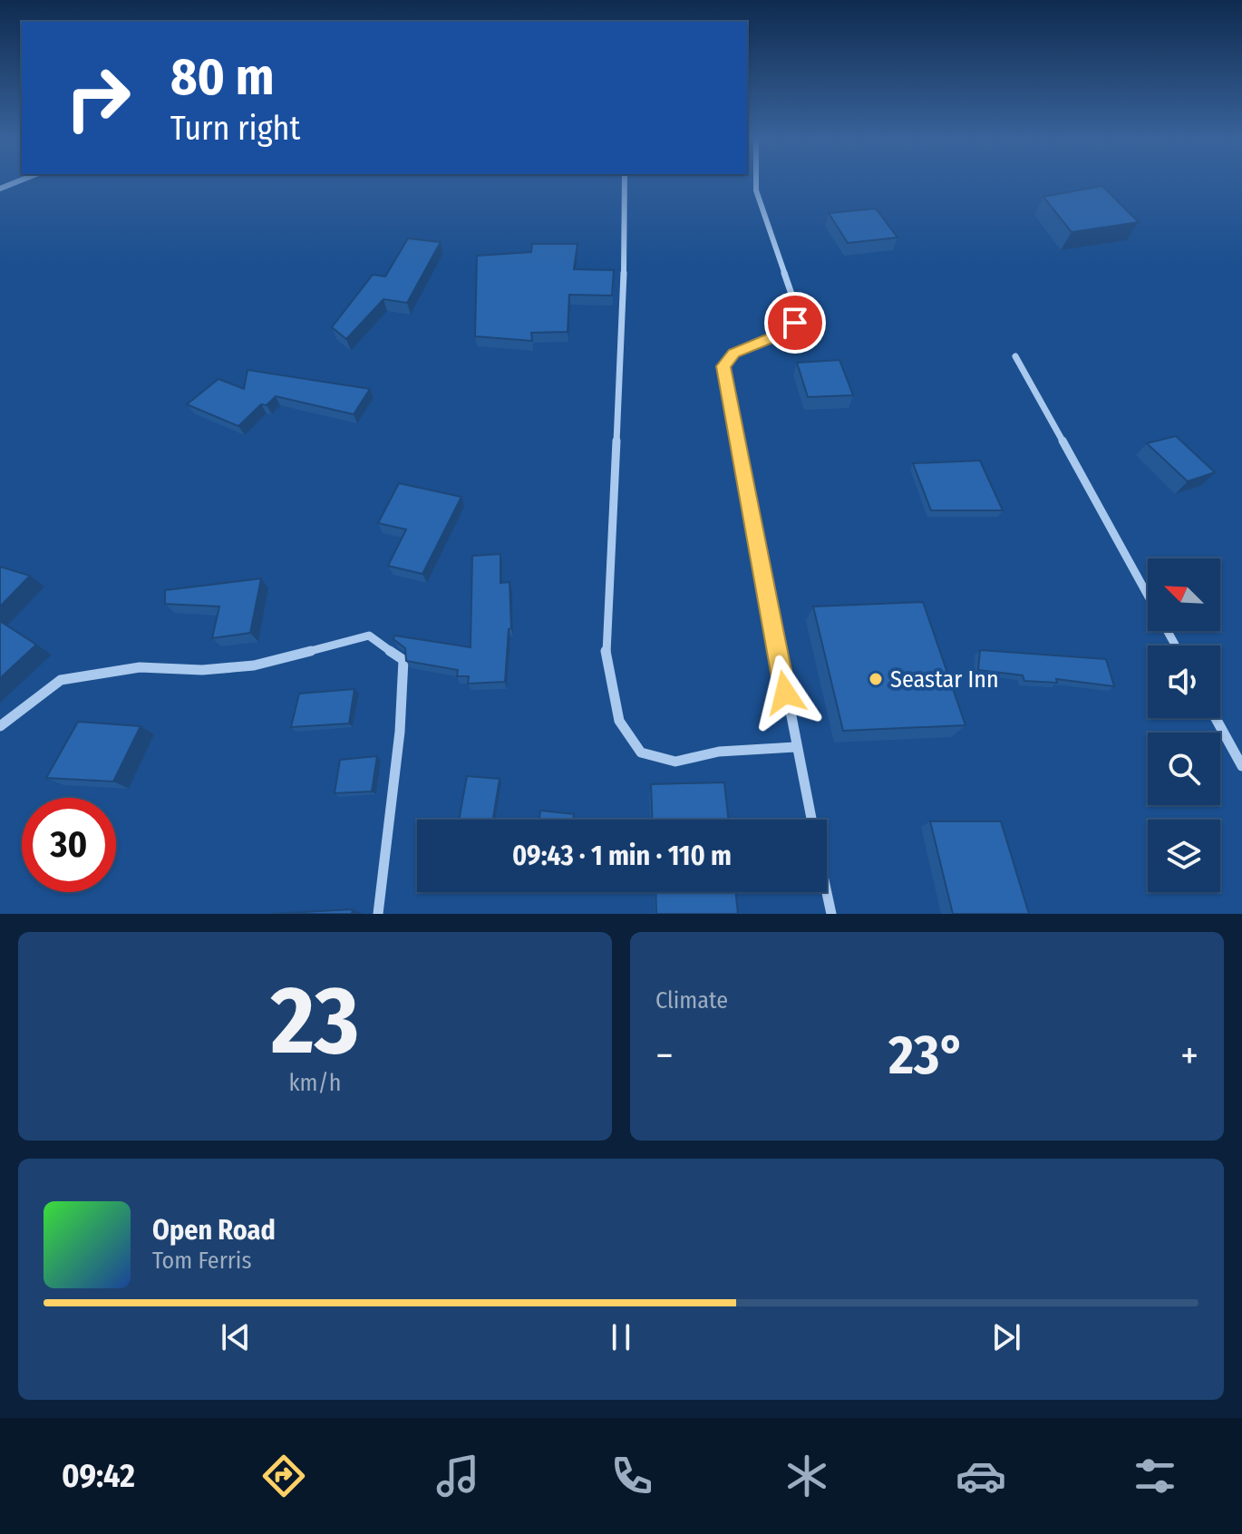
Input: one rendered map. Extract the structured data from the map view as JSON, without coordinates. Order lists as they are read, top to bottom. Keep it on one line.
{"places":["Seastar Inn"],"north":"top left","page":{"turn":["80 m","Turn right"],"limit":"30","trip":"09:43 · 1 min · 110 m","tile":[["23","km/h"],"Climate"],"heat":["−","23°","+"],"song":["Open Road","Tom Ferris"],"tabs":"09:42"}}
